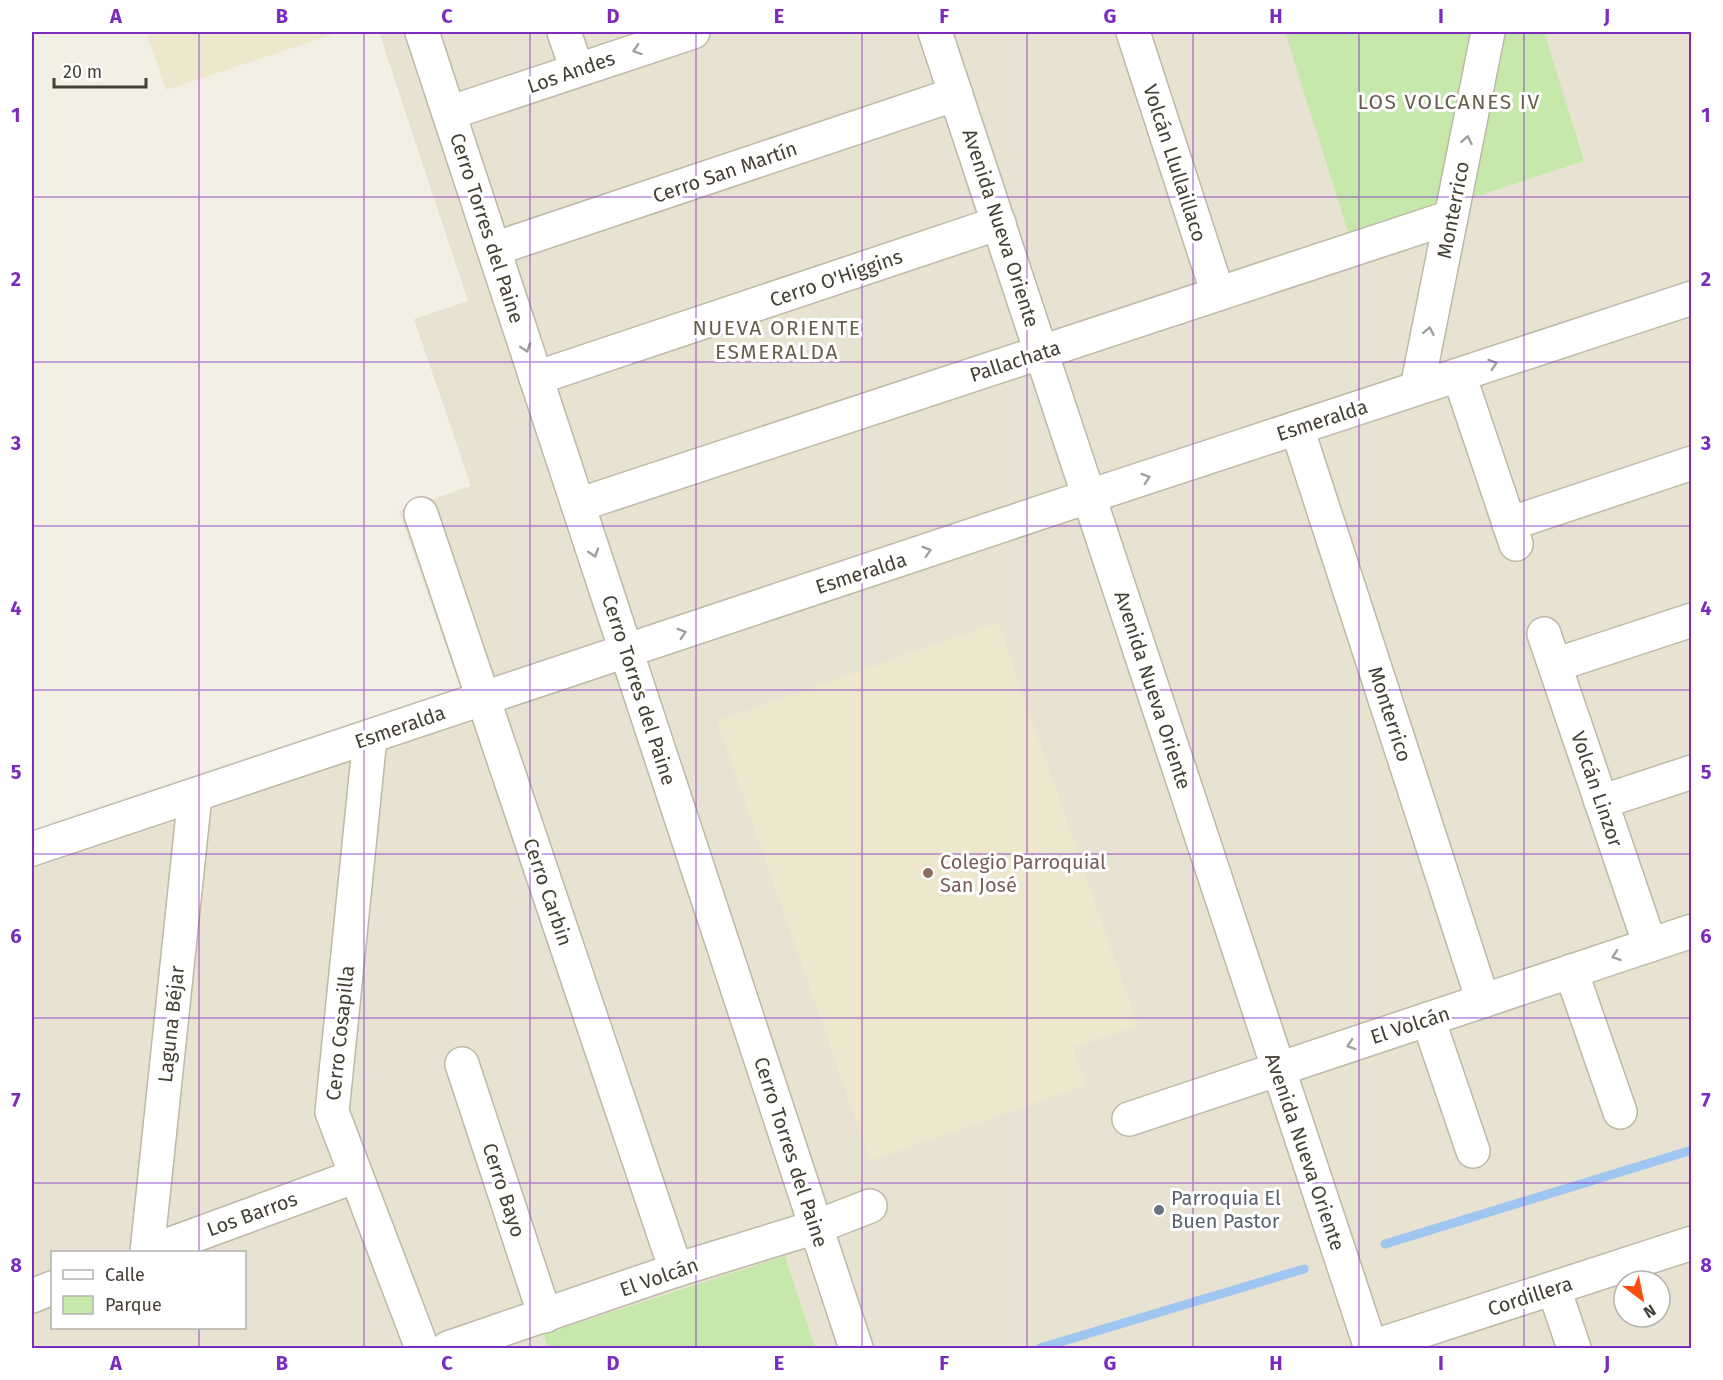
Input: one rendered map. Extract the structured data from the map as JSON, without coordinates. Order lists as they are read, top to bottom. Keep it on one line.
{"streets":{"street":["Los Andes","Volcán Llullaillaco","Cerro San Martín","Monterrico","Cerro Torres del Paine","Avenida Nueva Oriente","Cerro O'Higgins","Pallachata","Esmeralda","Volcán Linzor","Cerro Carbin","Laguna Béjar","El Volcán","Cerro Cosapilla","Cerro Bayo","Los Barros","Cordillera"]},"crossings":[["Los Andes","Cerro Torres del Paine"],["Volcán Llullaillaco","Pallachata"],["Cerro San Martín","Cerro Torres del Paine"],["Cerro San Martín","Avenida Nueva Oriente"],["Monterrico","Pallachata"],["Monterrico","Esmeralda"],["Monterrico","El Volcán"],["Cerro Torres del Paine","Cerro O'Higgins"],["Cerro Torres del Paine","Pallachata"],["Cerro Torres del Paine","Esmeralda"],["Cerro Torres del Paine","El Volcán"],["Avenida Nueva Oriente","Cerro O'Higgins"],["Avenida Nueva Oriente","Pallachata"],["Avenida Nueva Oriente","Esmeralda"],["Avenida Nueva Oriente","El Volcán"],["Avenida Nueva Oriente","Cordillera"],["Esmeralda","Cerro Carbin"],["Esmeralda","Laguna Béjar"],["Esmeralda","Cerro Cosapilla"],["Volcán Linzor","El Volcán"],["Cerro Carbin","El Volcán"],["El Volcán","Cerro Bayo"],["Cerro Cosapilla","Los Barros"]],"one_way":["Los Andes","Monterrico","Esmeralda"],"districts":["LOS VOLCANES IV","NUEVA ORIENTE ESMERALDA"],"places":["Colegio Parroquial San José","Parroquia El Buen Pastor"],"legend":["Calle","Parque"],"scale_bar":"20 m","north":"bottom right","grid":{"columns":["A","B","C","D","E","F","G","H","I","J"],"rows":["1","2","3","4","5","6","7","8"]}}
